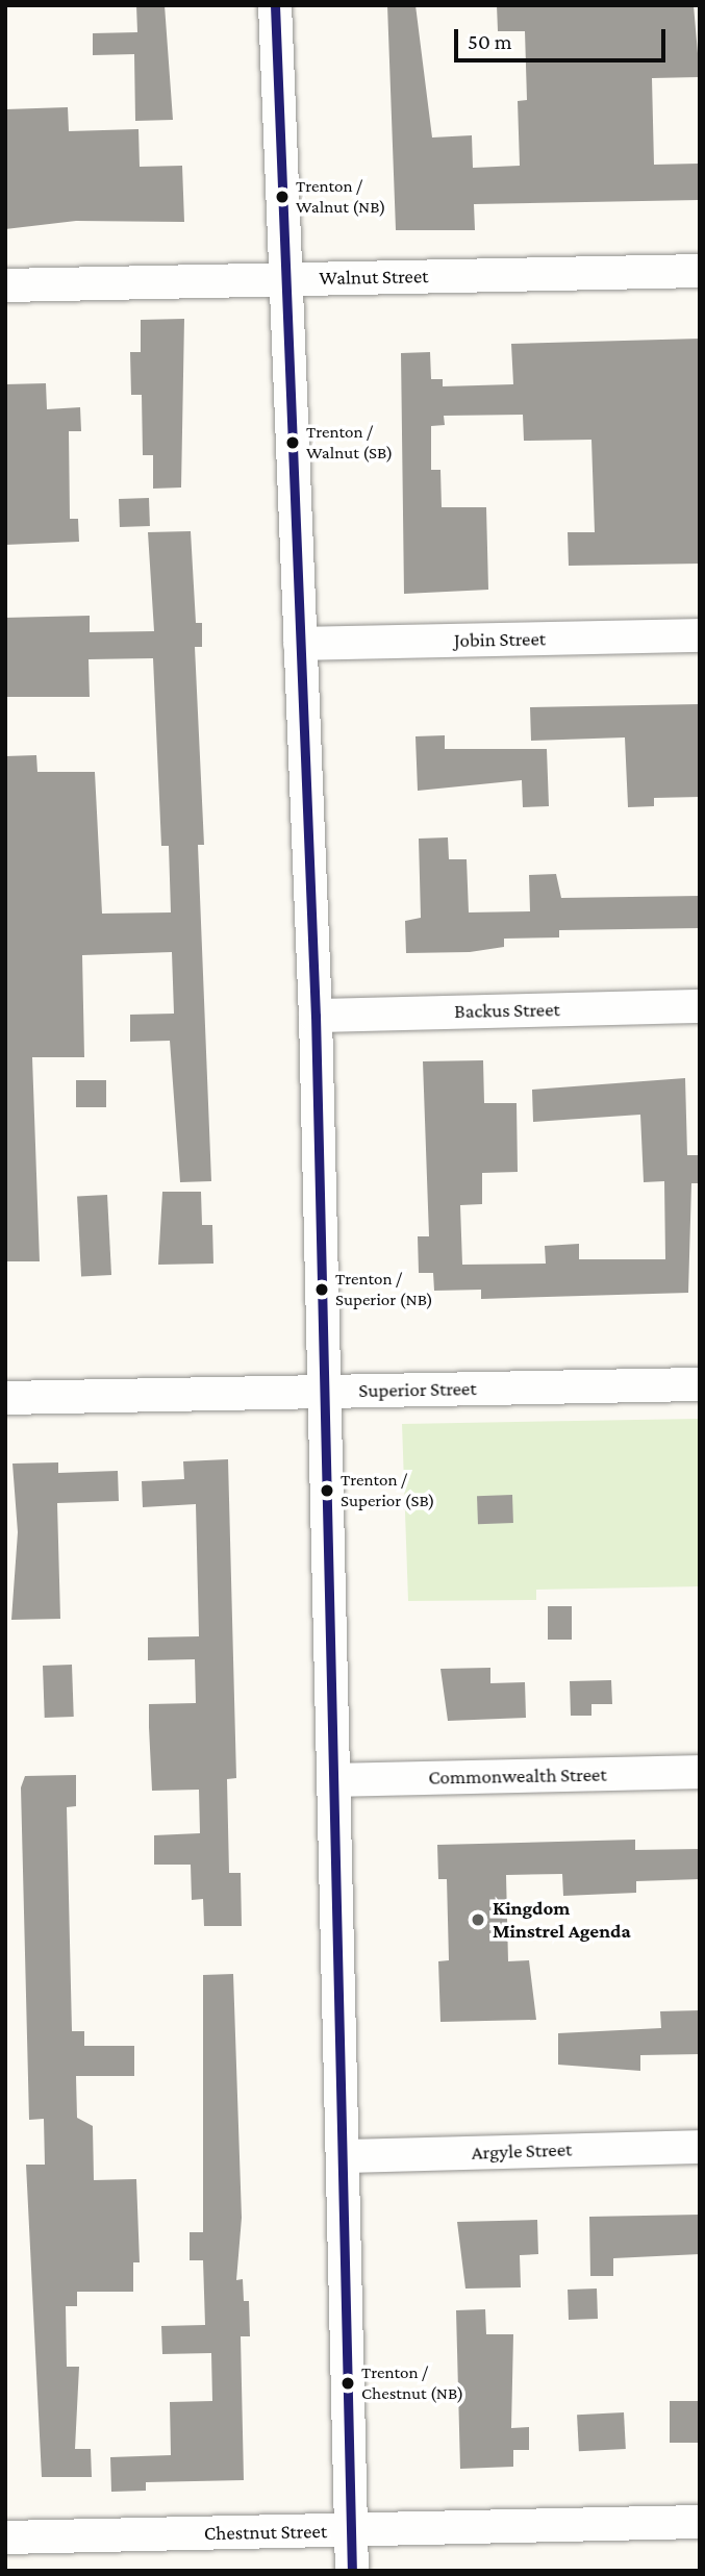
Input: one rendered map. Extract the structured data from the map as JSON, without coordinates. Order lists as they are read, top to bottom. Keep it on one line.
{"streets":{"street":["Walnut Street","Jobin Street","Backus Street","Superior Street","Commonwealth Street","Argyle Street","Chestnut Street"]},"places":["Trenton / Walnut (NB)","Trenton / Walnut (SB)","Trenton / Superior (NB)","Trenton / Superior (SB)","Kingdom Minstrel Agenda","Trenton / Chestnut (NB)"],"scale_bar":"50 m"}
